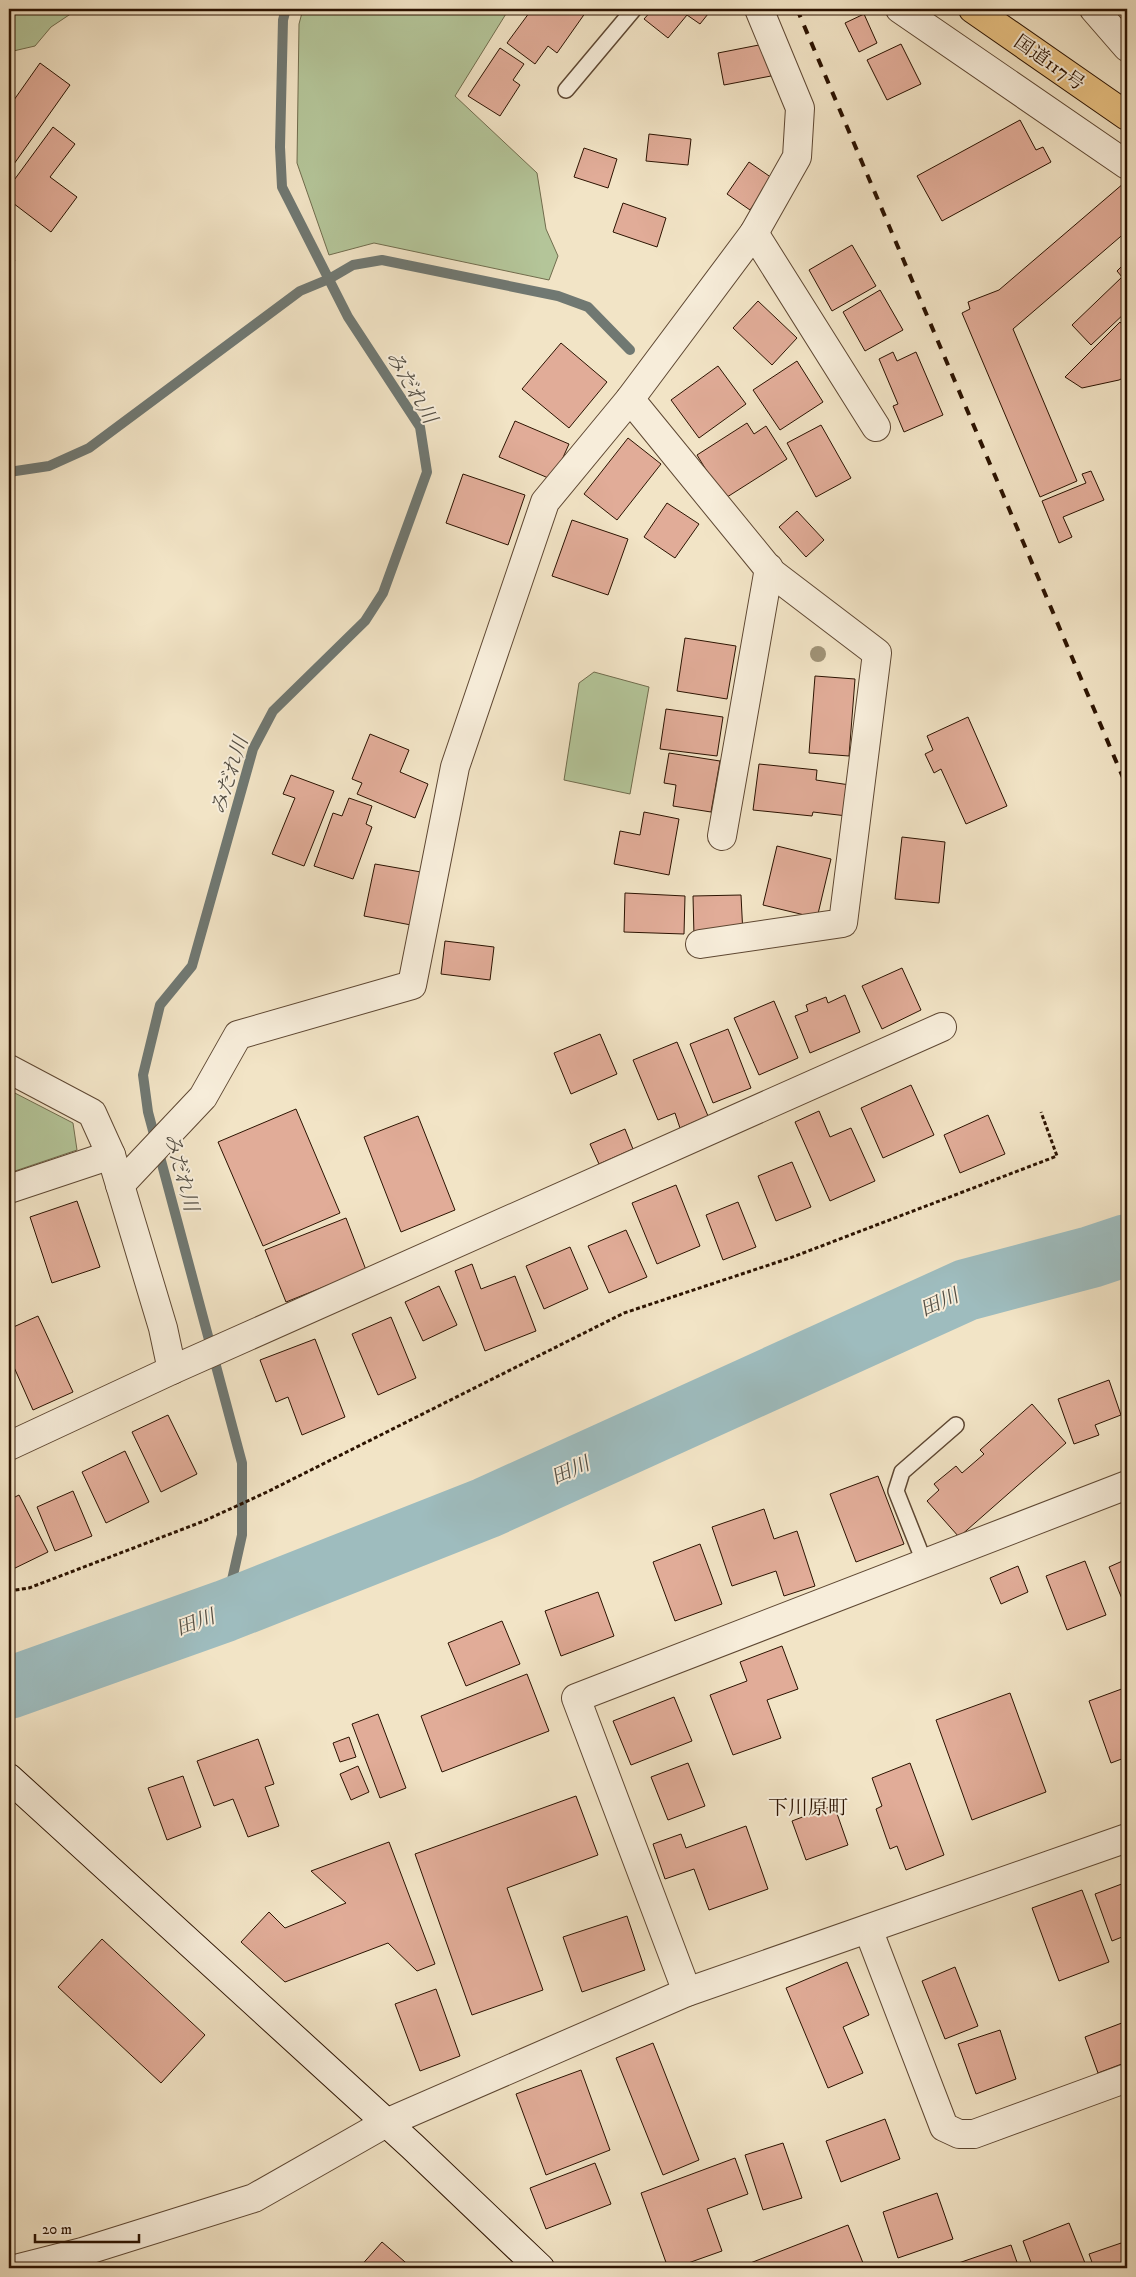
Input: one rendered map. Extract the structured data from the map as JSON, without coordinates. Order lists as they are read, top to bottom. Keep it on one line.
{"streets":{"highway":["国道117号"]},"districts":["下川原町"],"water":["みだれ川","田川"],"scale_bar":"20 m"}
